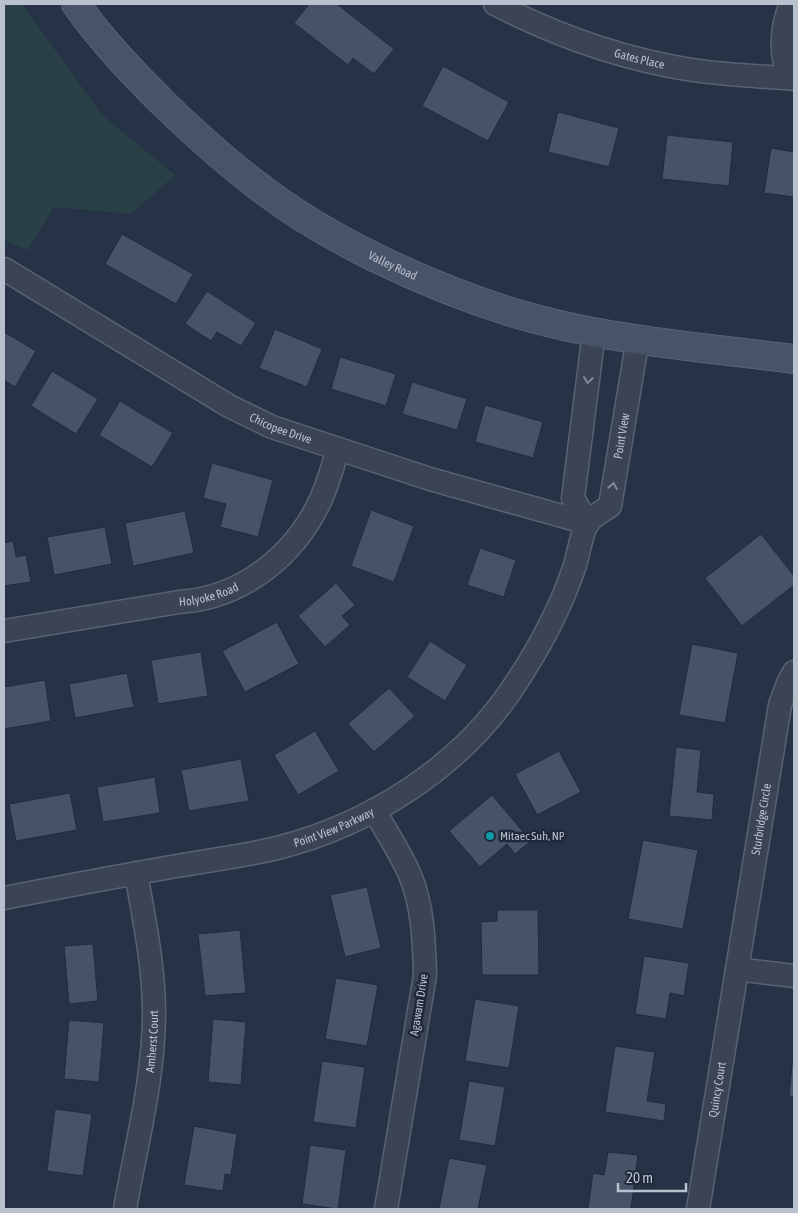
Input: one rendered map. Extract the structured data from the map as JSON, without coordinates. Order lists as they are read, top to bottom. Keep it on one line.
{"streets":{"main road":["Valley Road"],"street":["Gates Place","Chicopee Drive","Point View","Holyoke Road","Sturbridge Circle","Point View Parkway","Agawam Drive","Amherst Court","Quincy Court"]},"crossings":[["Valley Road","Point View"],["Chicopee Drive","Point View"],["Chicopee Drive","Holyoke Road"],["Chicopee Drive","Point View Parkway"],["Point View","Point View Parkway"],["Sturbridge Circle","Quincy Court"],["Point View Parkway","Agawam Drive"],["Point View Parkway","Amherst Court"]],"places":["Mitaec Suh, NP"],"scale_bar":"20 m"}
